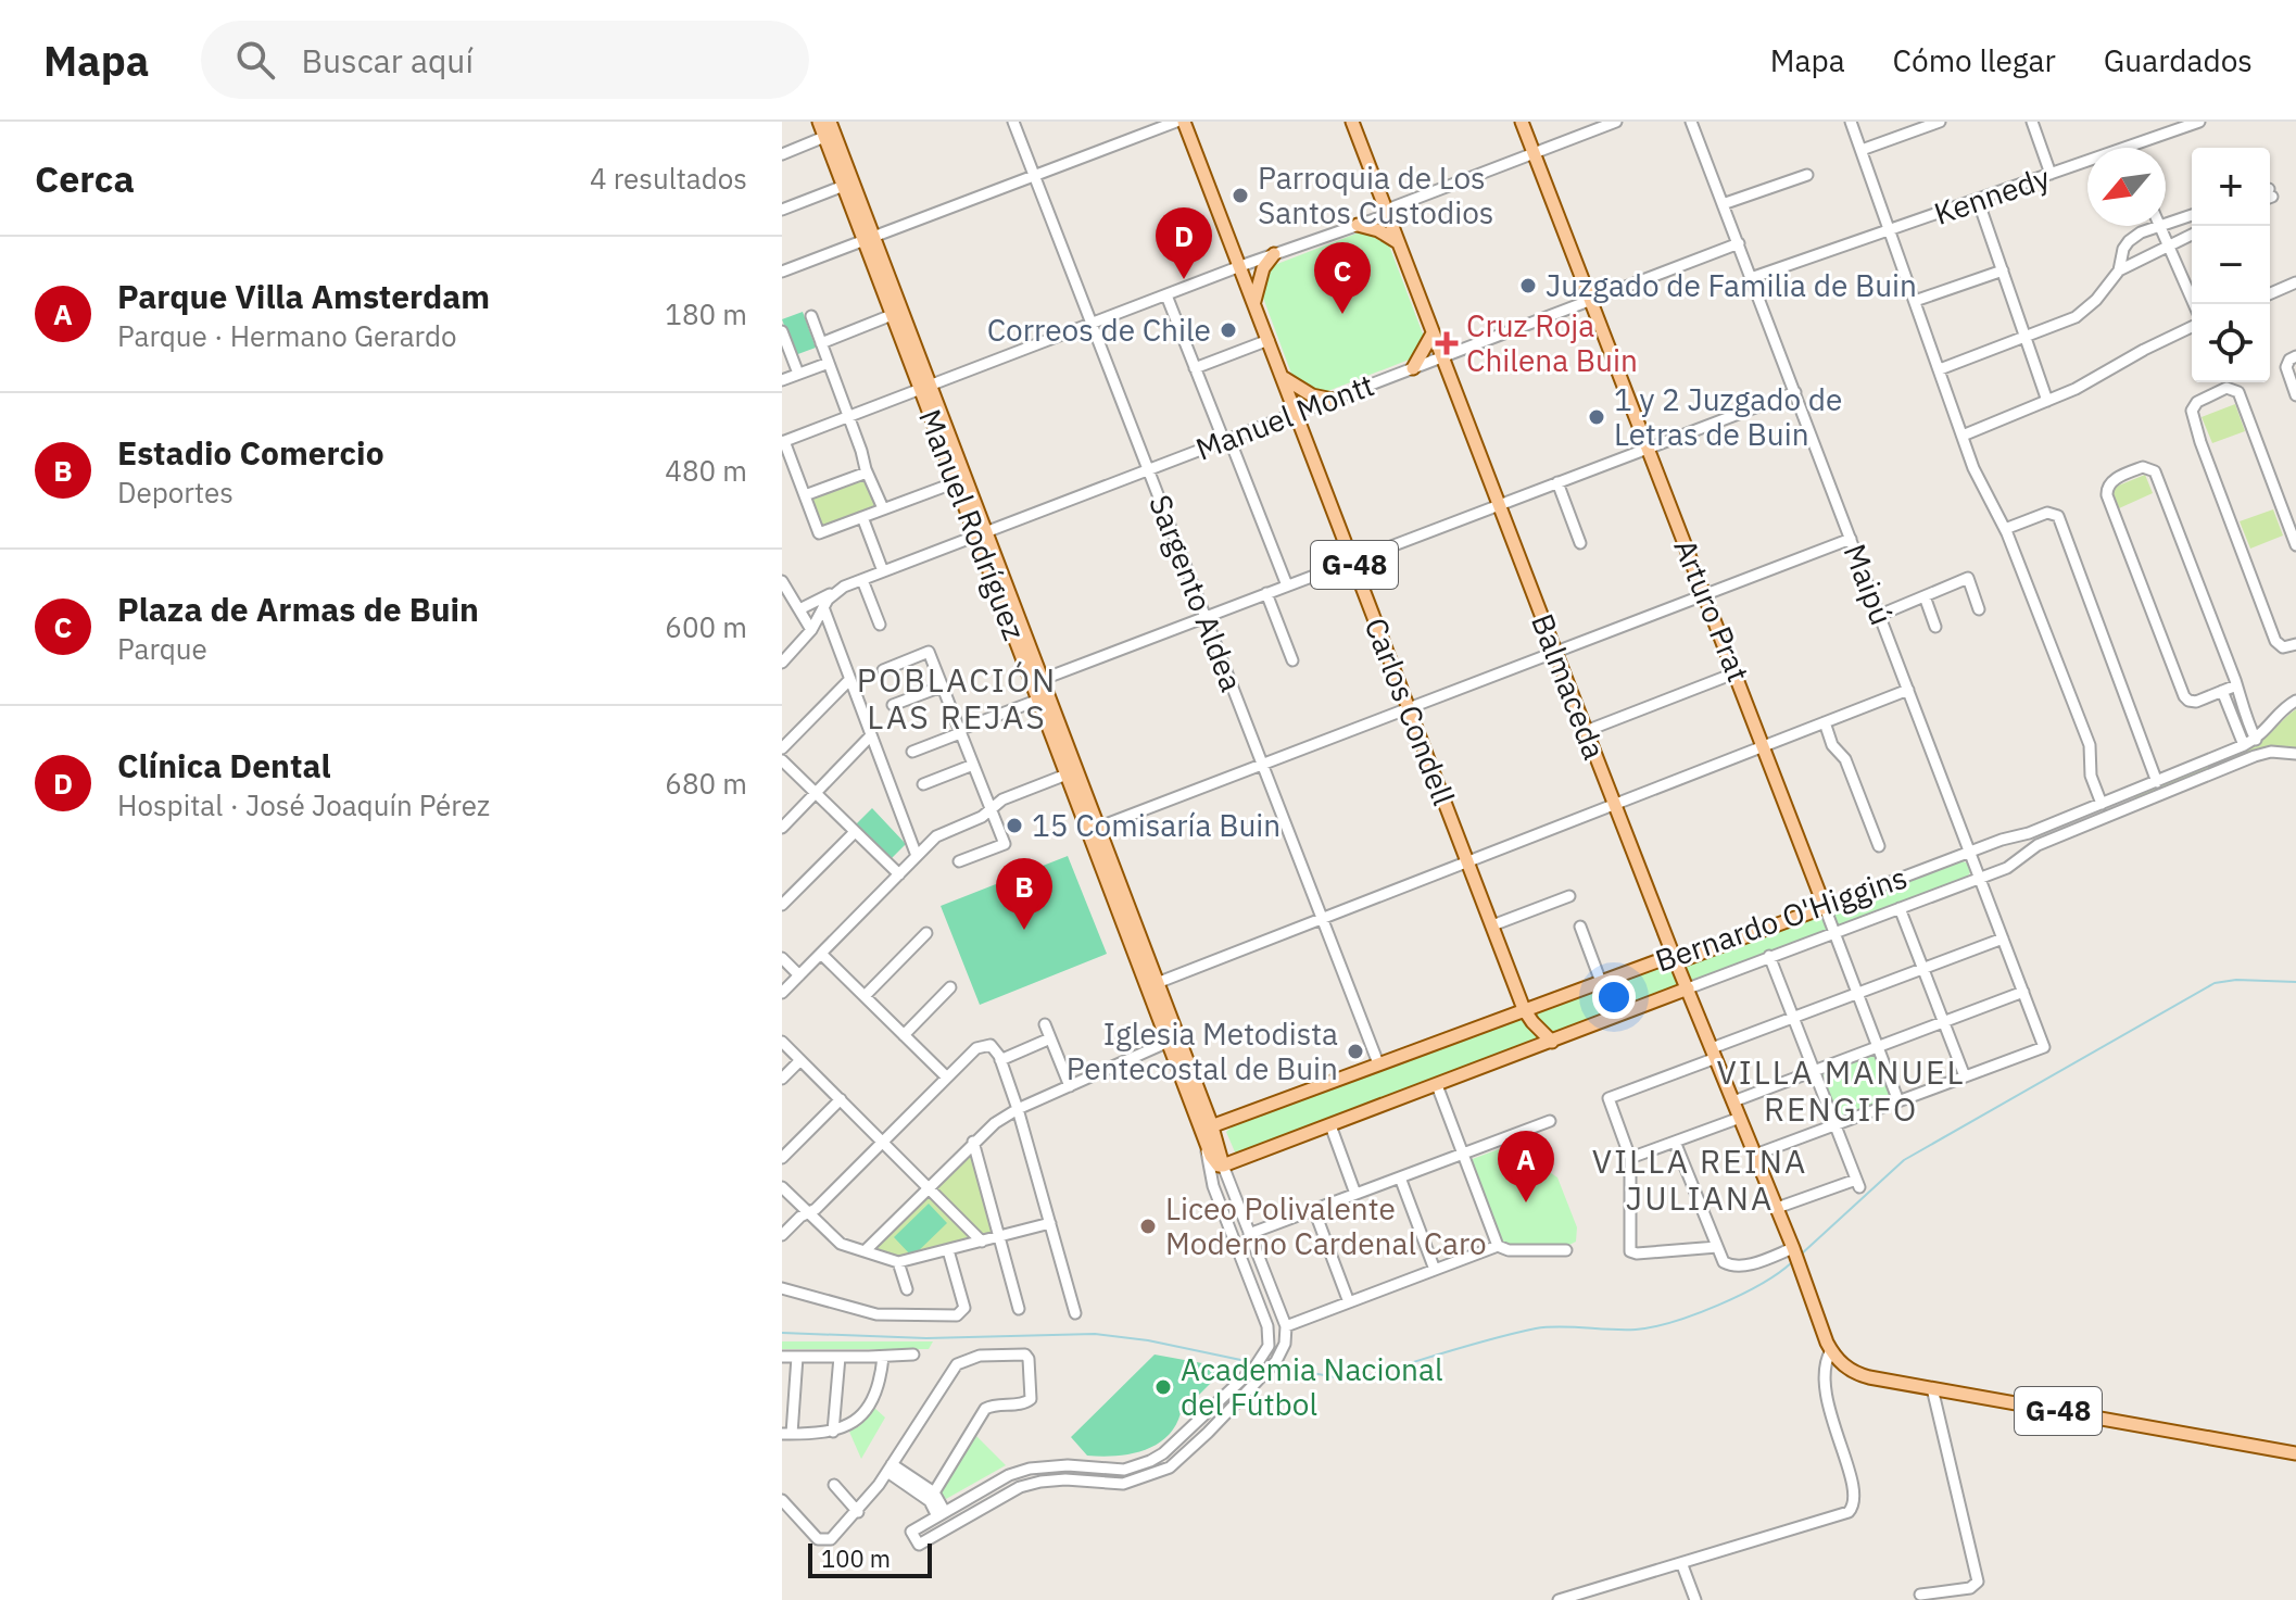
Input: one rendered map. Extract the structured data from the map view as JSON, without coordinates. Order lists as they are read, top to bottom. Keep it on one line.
{"streets":{"main road":["Manuel Rodríguez","G-48","Arturo Prat","Balmaceda","Carlos Condell","Bernardo O'Higgins"],"street":["Kennedy","Manuel Montt","Maipú","Sargento Aldea"]},"crossings":[["Kennedy","Maipú"],["Manuel Montt","Manuel Rodríguez"],["Manuel Montt","Maipú"],["Manuel Montt","Sargento Aldea"],["Manuel Montt","Arturo Prat"],["Manuel Montt","Balmaceda"],["Manuel Montt","Carlos Condell"],["Manuel Rodríguez","Bernardo O'Higgins"],["G-48","Balmaceda"],["G-48","Carlos Condell"],["G-48","Bernardo O'Higgins"],["Maipú","Bernardo O'Higgins"],["Sargento Aldea","Bernardo O'Higgins"],["Arturo Prat","Bernardo O'Higgins"],["Balmaceda","Carlos Condell"],["Balmaceda","Bernardo O'Higgins"],["Carlos Condell","Bernardo O'Higgins"]],"districts":["POBLACIÓN LAS REJAS","VILLA MANUEL RENGIFO","VILLA REINA JULIANA"],"places":{"other":["Parroquia de Los Santos Custodios","Juzgado de Familia de Buin","Correos de Chile","1 y 2 Juzgado de Letras de Buin","15 Comisaría Buin","Iglesia Metodista Pentecostal de Buin","Liceo Polivalente Moderno Cardenal Caro","Academia Nacional del Fútbol"],"health":["Cruz Roja Chilena Buin"]},"scale_bar":"100 m","north":"bottom left","page":{"header":"Mapa","search":"Buscar aquí","nav":["Mapa","Cómo llegar","Guardados"],"heading":["Cerca","4 resultados"],"map_buttons":["+","−"],"pins":["D","C","B","A"],"list":[{"mark":"A","name":"Parque Villa Amsterdam","note":"Parque · Hermano Gerardo","value":"180 m"},{"mark":"B","name":"Estadio Comercio","note":"Deportes","value":"480 m"},{"mark":"C","name":"Plaza de Armas de Buin","note":"Parque","value":"600 m"},{"mark":"D","name":"Clínica Dental","note":"Hospital · José Joaquín Pérez","value":"680 m"}],"scale":"100 m"}}
